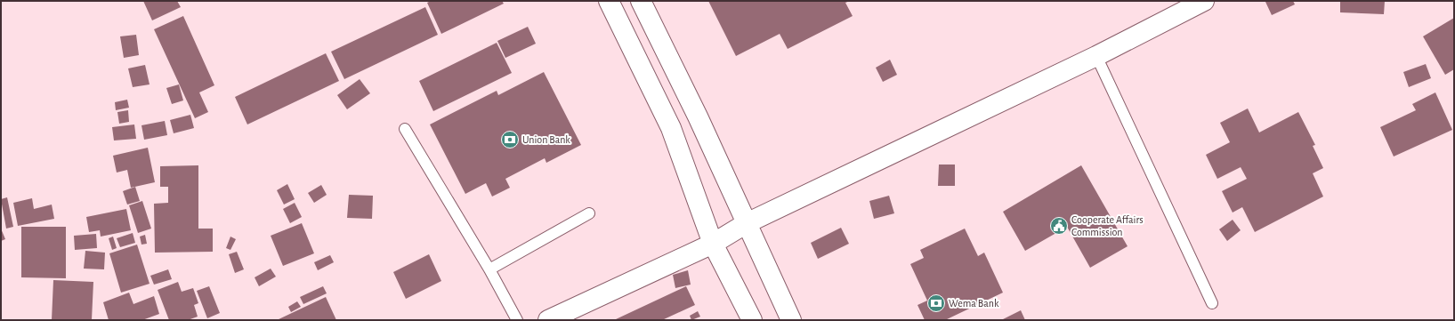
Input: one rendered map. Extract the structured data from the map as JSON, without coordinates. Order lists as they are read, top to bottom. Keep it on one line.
{"places":{"bank":["Union Bank","Wema Bank"],"public building":["Cooperate Affairs Commission"]}}
